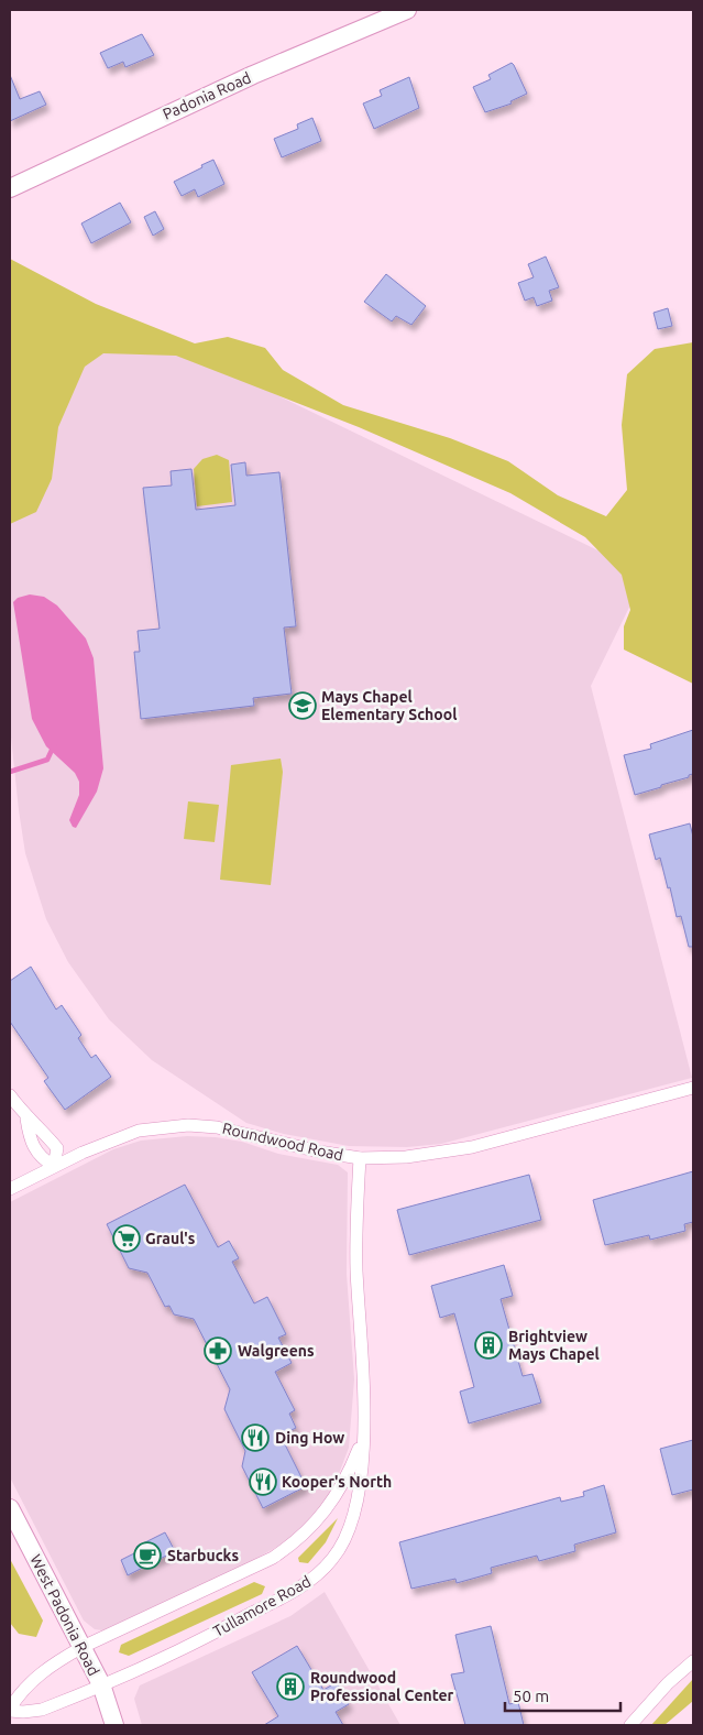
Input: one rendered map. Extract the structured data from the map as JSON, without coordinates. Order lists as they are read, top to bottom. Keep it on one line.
{"streets":{"main road":["Padonia Road","West Padonia Road"],"street":["Roundwood Road","Tullamore Road"]},"crossings":[["Roundwood Road","Tullamore Road"],["Tullamore Road","West Padonia Road"]],"places":{"school or university":["Mays Chapel Elementary School"],"supermarket":["Graul's"],"building":["Brightview Mays Chapel","Roundwood Professional Center"],"pharmacy":["Walgreens"],"restaurant":["Ding How","Kooper's North"],"cafe":["Starbucks"]},"scale_bar":"50 m"}
